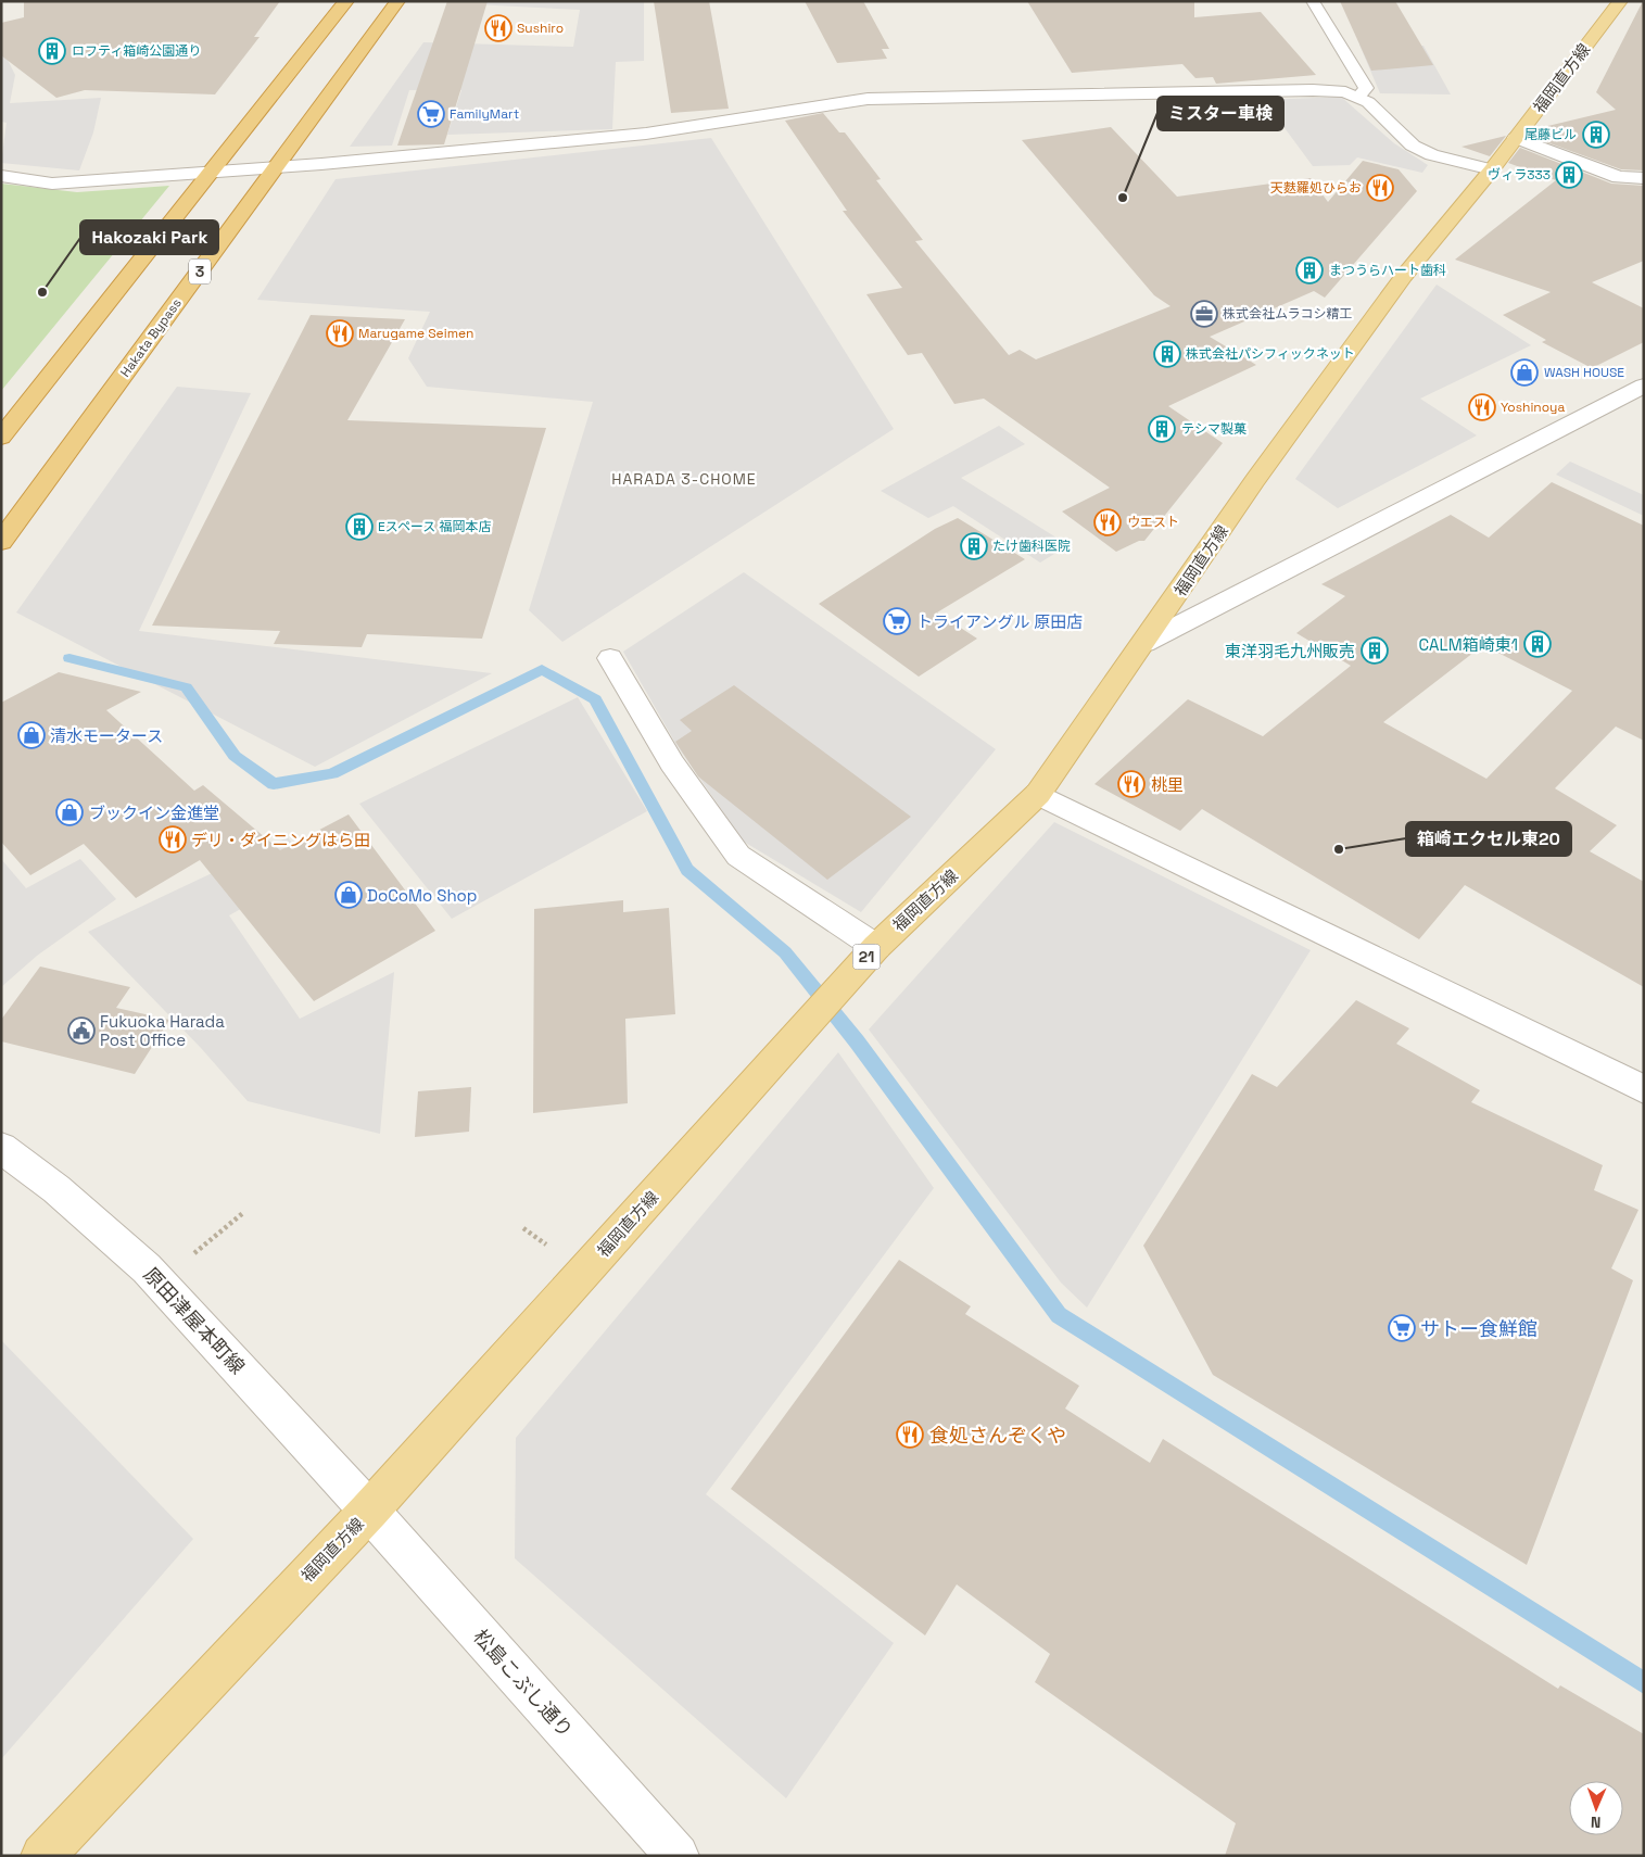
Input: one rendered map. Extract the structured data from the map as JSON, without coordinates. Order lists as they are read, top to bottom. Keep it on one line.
{"streets":{"highway":["3","Hakata Bypass"],"main road":["福岡直方線","21"],"street":["原田津屋本町線","松島こぶし通り"]},"crossings":[["福岡直方線","原田津屋本町線"],["福岡直方線","松島こぶし通り"],["原田津屋本町線","松島こぶし通り"]],"districts":["HARADA 3-CHOME"],"places":{"restaurant":["Sushiro","天麩羅処ひらお","Marugame Seimen","Yoshinoya","ウエスト","桃里","デリ・ダイニングはら田","食処さんぞくや"],"building":["ロフティ箱崎公園通り","尾藤ビル","ヴィラ333","まつうらハート歯科","株式会社パシフィックネット","テシマ製菓","Eスペース 福岡本店","たけ歯科医院","CALM箱崎東1","東洋羽毛九州販売"],"supermarket":["FamilyMart","トライアングル 原田店","サトー食鮮館"],"other":["ミスター車検","Hakozaki Park","箱崎エクセル東20"],"office":["株式会社ムラコシ精工"],"shop":["WASH HOUSE","清水モータース","ブックイン金進堂","DoCoMo Shop"],"public building":["Fukuoka Harada Post Office"]},"north":"bottom"}
